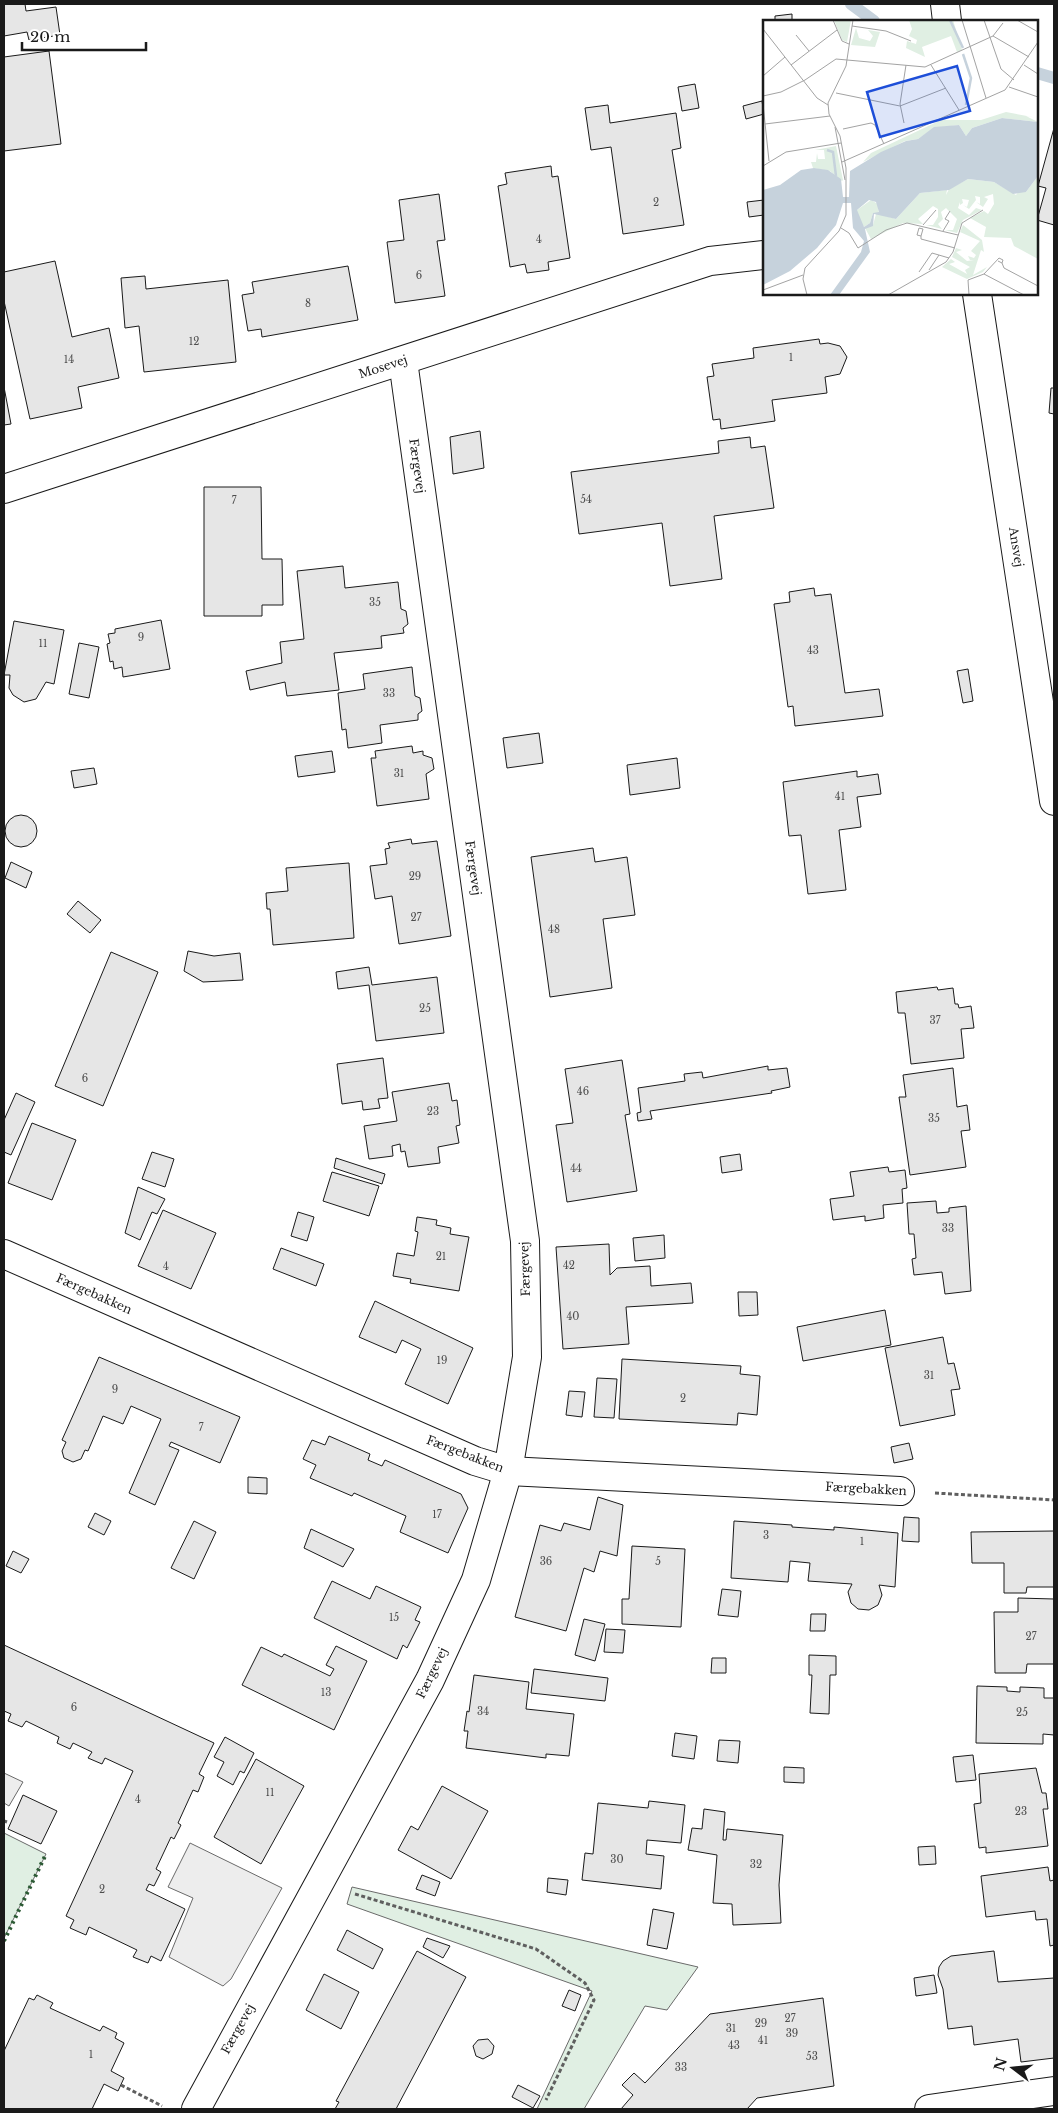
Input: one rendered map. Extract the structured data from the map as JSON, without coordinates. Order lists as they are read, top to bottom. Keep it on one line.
{"streets":{"street":["Mosevej","Færgevej","Ansvej","Færgebakken"]},"crossings":[["Mosevej","Færgevej"],["Færgevej","Færgebakken"]],"house_numbers":["2","4","6","8","12","1","14","54","7","35","9","11","43","33","31","41","29","27","48","25","37","6","46","23","35","44","33","21","42","4","40","19","31","9","2","7","17","3","1","36","5","15","27","13","6","34","25","11","4","23","30","32","2","27","29","31","39","41","43","1","53","33"],"scale_bar":"20 m","north":"left"}
